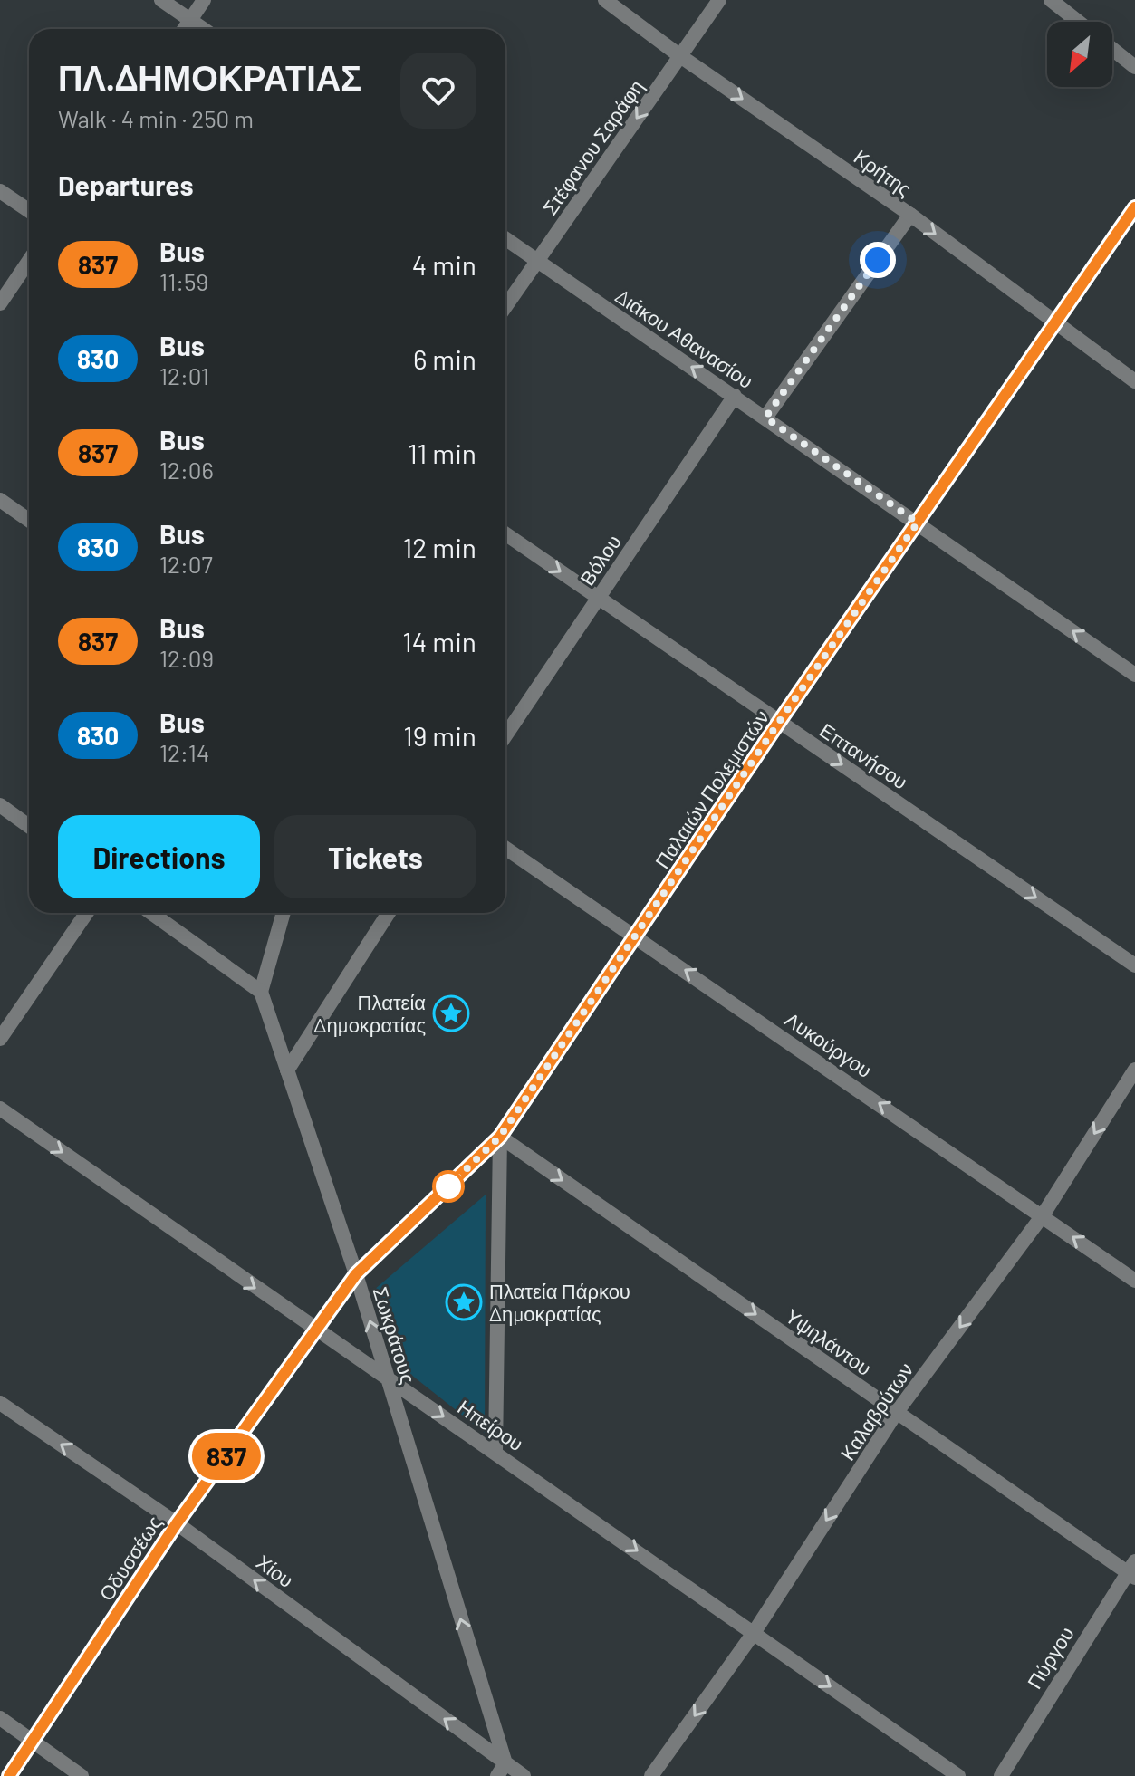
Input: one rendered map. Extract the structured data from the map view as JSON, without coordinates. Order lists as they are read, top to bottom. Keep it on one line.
{"streets":{"street":["Στέφανου Σαράφη","Κρήτης","Διάκου Αθανασίου","Βόλου","Επτανήσου","Παλαιών Πολεμιστών","Λυκούργου","Σωκράτους","Υψηλάντου","Καλαβρύτων","Ηπείρου","Οδυσσέως","Χίου","Πύργου"]},"crossings":[["Στέφανου Σαράφη","Κρήτης"],["Στέφανου Σαράφη","Διάκου Αθανασίου"],["Κρήτης","Παλαιών Πολεμιστών"],["Διάκου Αθανασίου","Βόλου"],["Διάκου Αθανασίου","Παλαιών Πολεμιστών"],["Βόλου","Επτανήσου"],["Επτανήσου","Παλαιών Πολεμιστών"],["Παλαιών Πολεμιστών","Λυκούργου"],["Παλαιών Πολεμιστών","Σωκράτους"],["Παλαιών Πολεμιστών","Υψηλάντου"],["Παλαιών Πολεμιστών","Ηπείρου"],["Παλαιών Πολεμιστών","Οδυσσέως"],["Λυκούργου","Καλαβρύτων"],["Σωκράτους","Ηπείρου"],["Σωκράτους","Χίου"],["Υψηλάντου","Καλαβρύτων"],["Υψηλάντου","Πύργου"],["Καλαβρύτων","Ηπείρου"],["Ηπείρου","Οδυσσέως"],["Οδυσσέως","Χίου"]],"one_way":["Στέφανου Σαράφη","Κρήτης","Διάκου Αθανασίου","Επτανήσου","Λυκούργου","Υψηλάντου","Καλαβρύτων","Ηπείρου","Χίου"],"places":{"place":["Πλατεία Δημοκρατίας","Πλατεία Πάρκου Δημοκρατίας"]},"lines":["bus line 837"],"north":"bottom left","page":{"on_map":"837","heading":[["ΠΛ.ΔΗΜΟΚΡΑΤΙΑΣ","Walk · 4 min · 250 m"],"Departures"],"list":[{"mark":"837","name":"Bus","note":"11:59","value":"4 min"},{"mark":"830","name":"Bus","note":"12:01","value":"6 min"},{"mark":"837","name":"Bus","note":"12:06","value":"11 min"},{"mark":"830","name":"Bus","note":"12:07","value":"12 min"},{"mark":"837","name":"Bus","note":"12:09","value":"14 min"},{"mark":"830","name":"Bus","note":"12:14","value":"19 min"}],"buttons":["Directions","Tickets"]}}
